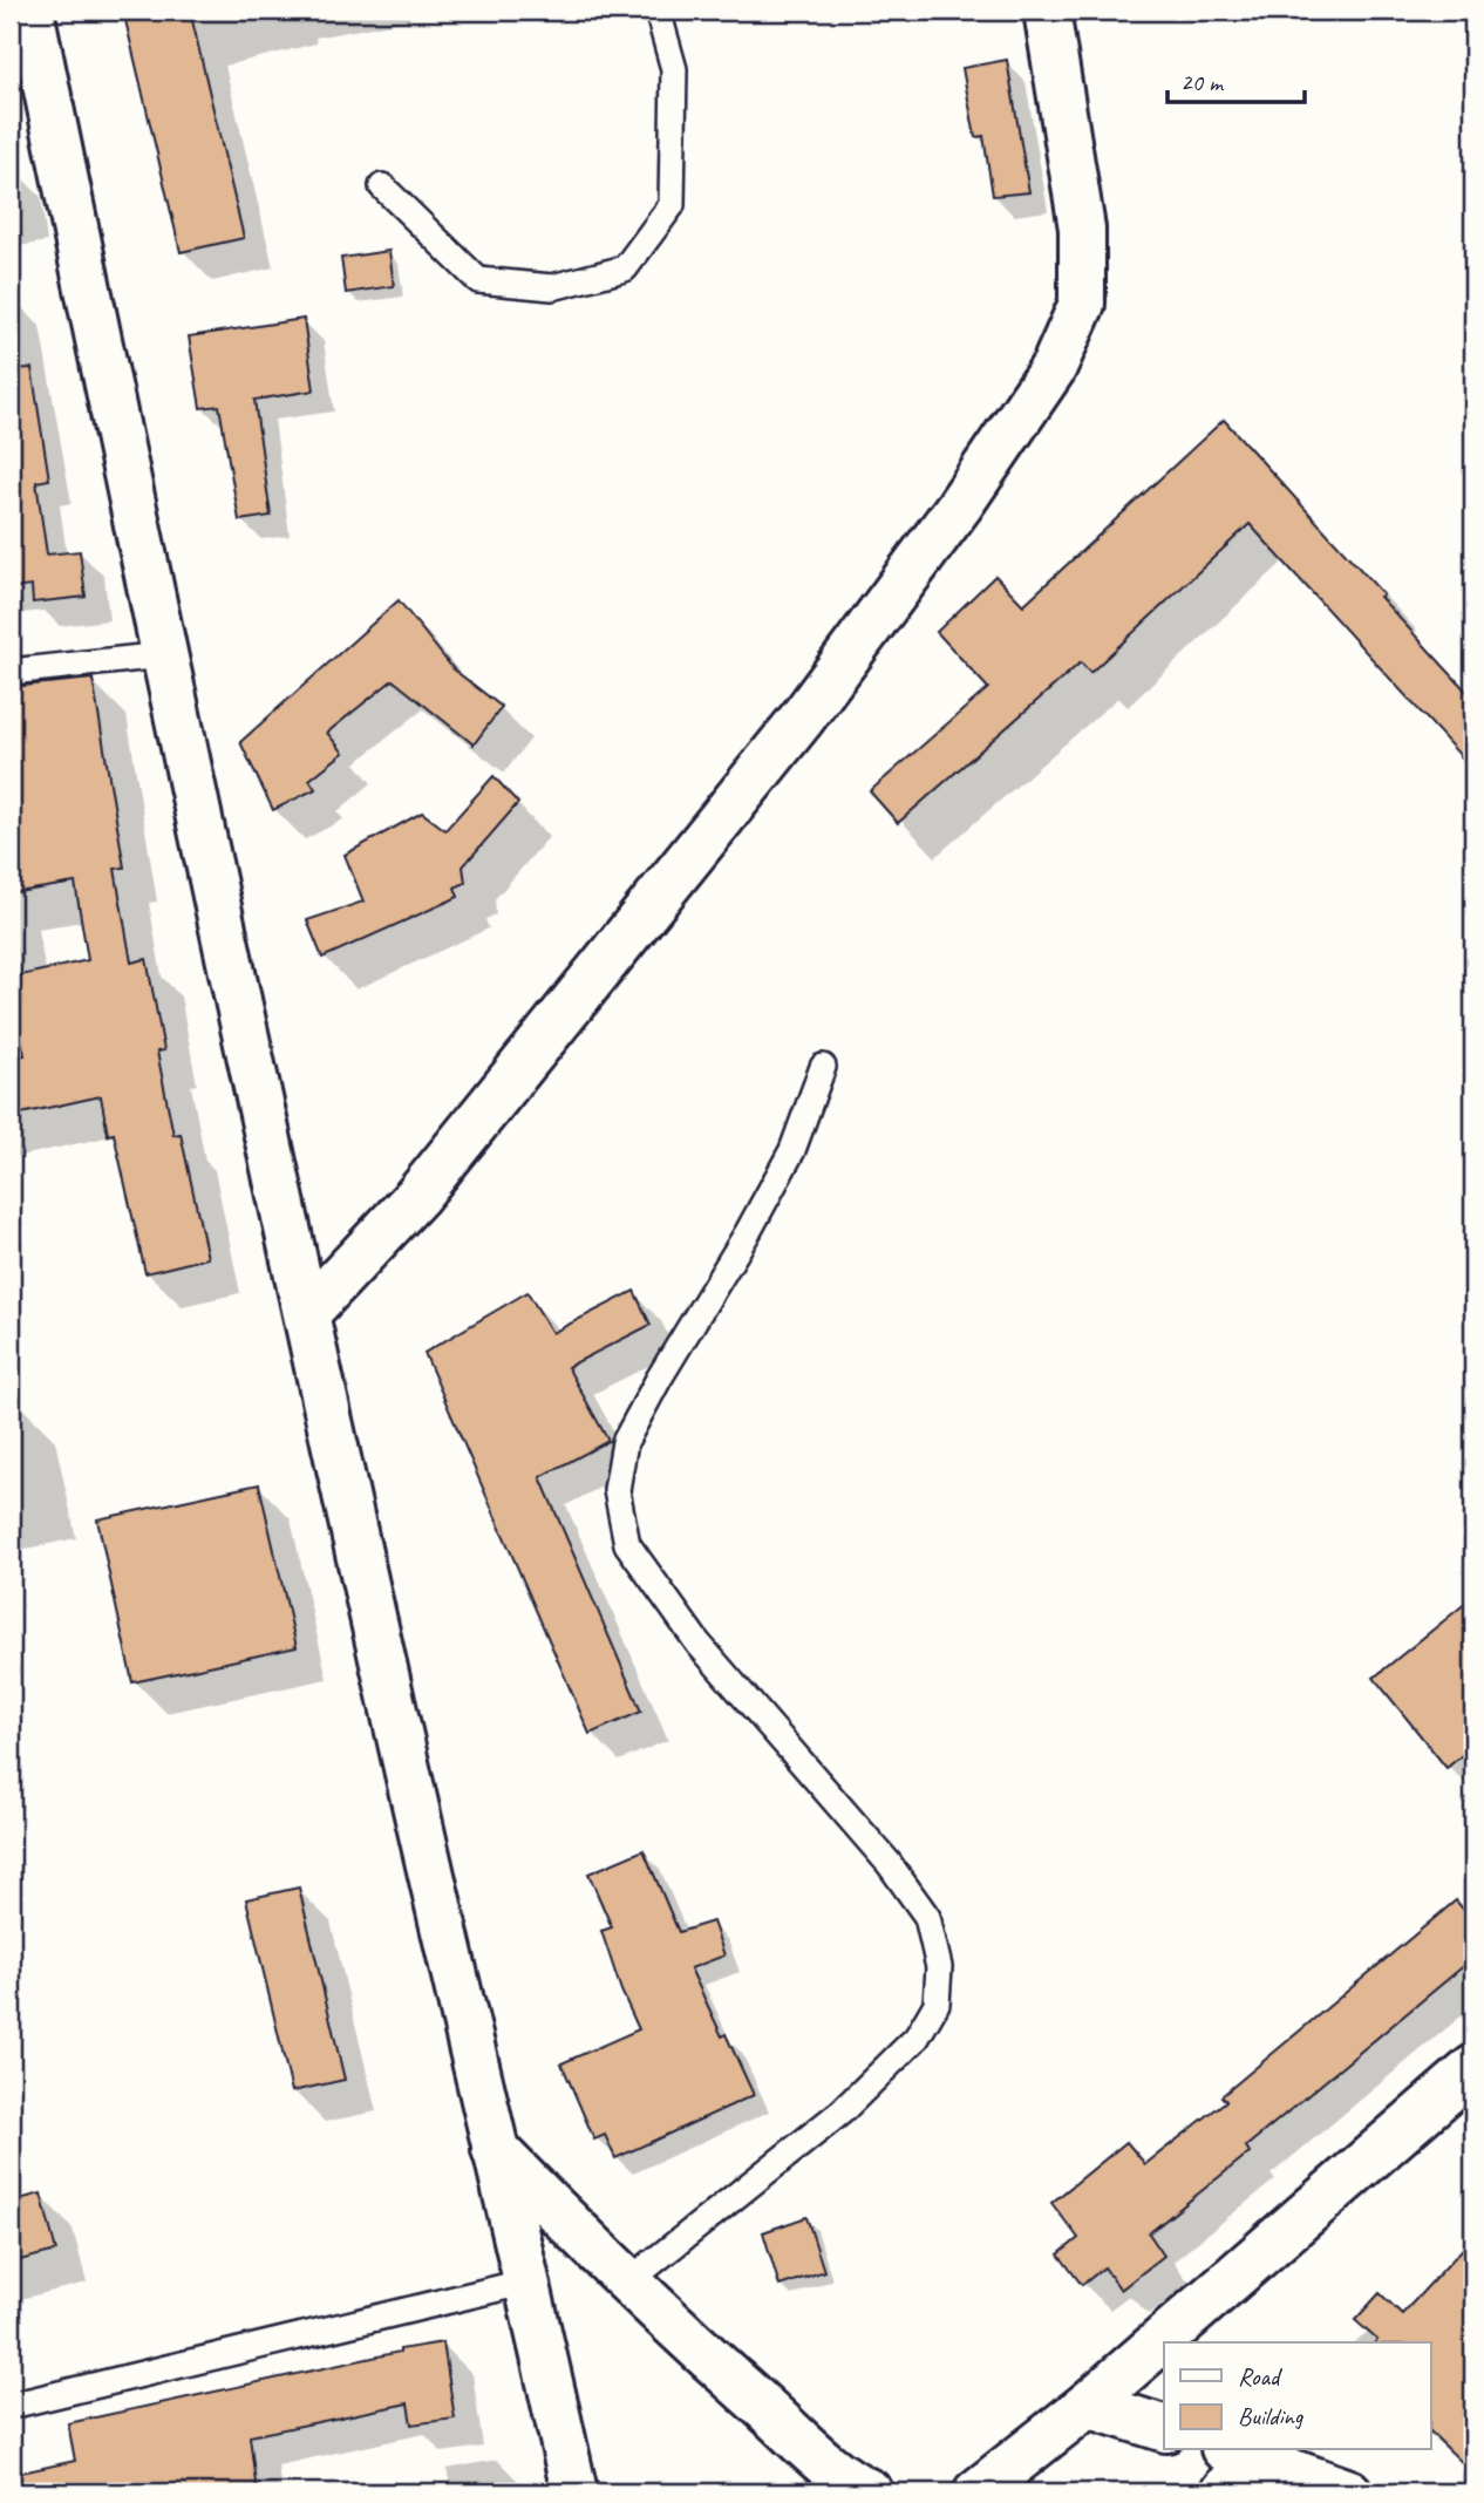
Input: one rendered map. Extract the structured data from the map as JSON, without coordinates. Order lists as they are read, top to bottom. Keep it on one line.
{"legend":["Road","Building"],"scale_bar":"20 m"}
